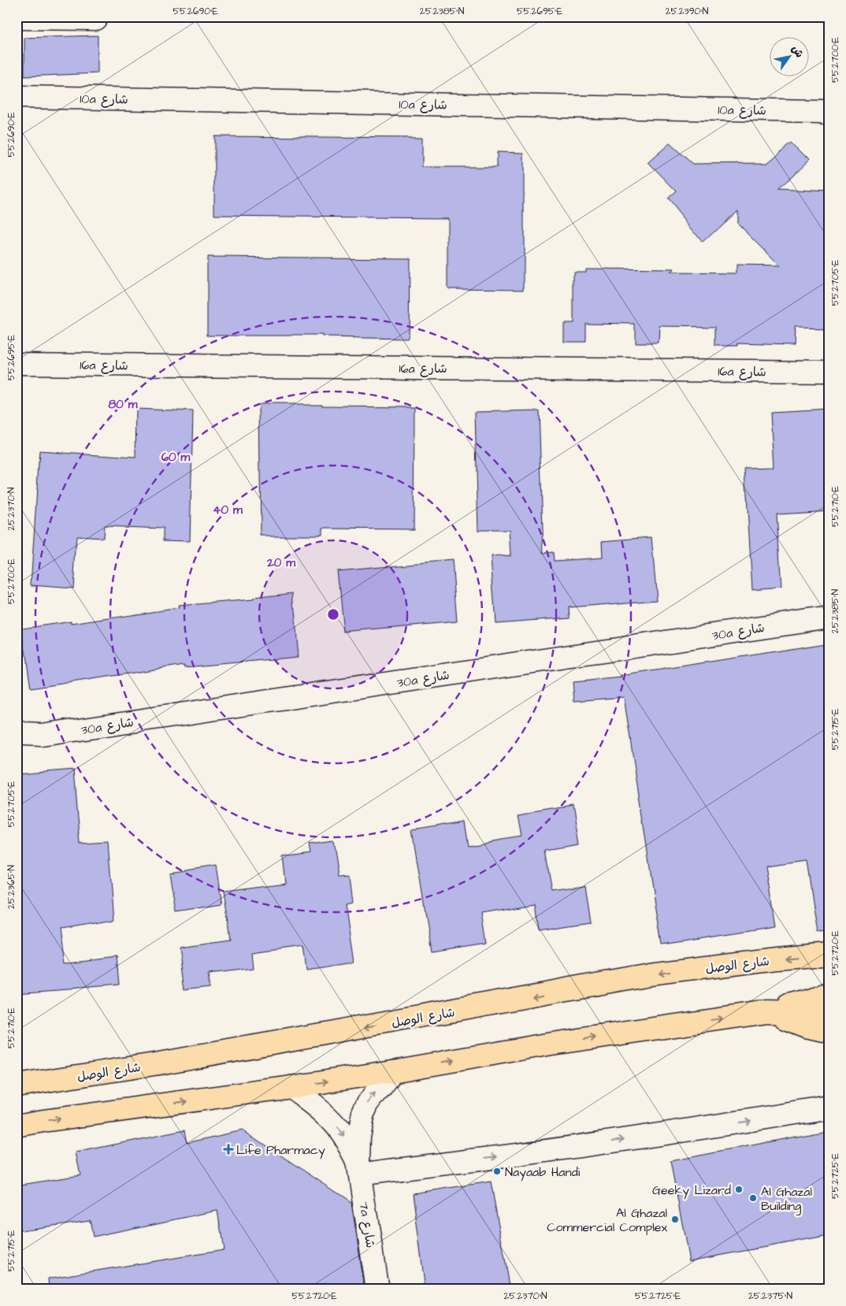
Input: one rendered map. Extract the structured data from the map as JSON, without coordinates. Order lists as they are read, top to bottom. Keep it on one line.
{"streets":{"main road":["شارع الوصل"],"street":["10a شارع","16a شارع","30a شارع","7a شارع"]},"places":{"health":["Life Pharmacy"],"other":["Nayaab Handi","Geeky Lizard","Al Ghazal Building","Al Ghazal Commercial Complex"]},"north":"top right","coordinates":["55.2690°E","25.2385°N","55.2695°E","25.2390°N","55.2700°E","55.2705°E","55.2710°E","25.2370°N","55.2715°E","25.2365°N","55.2720°E","55.2725°E","25.2375°N"],"rings":["80 m","60 m","40 m","20 m"]}
